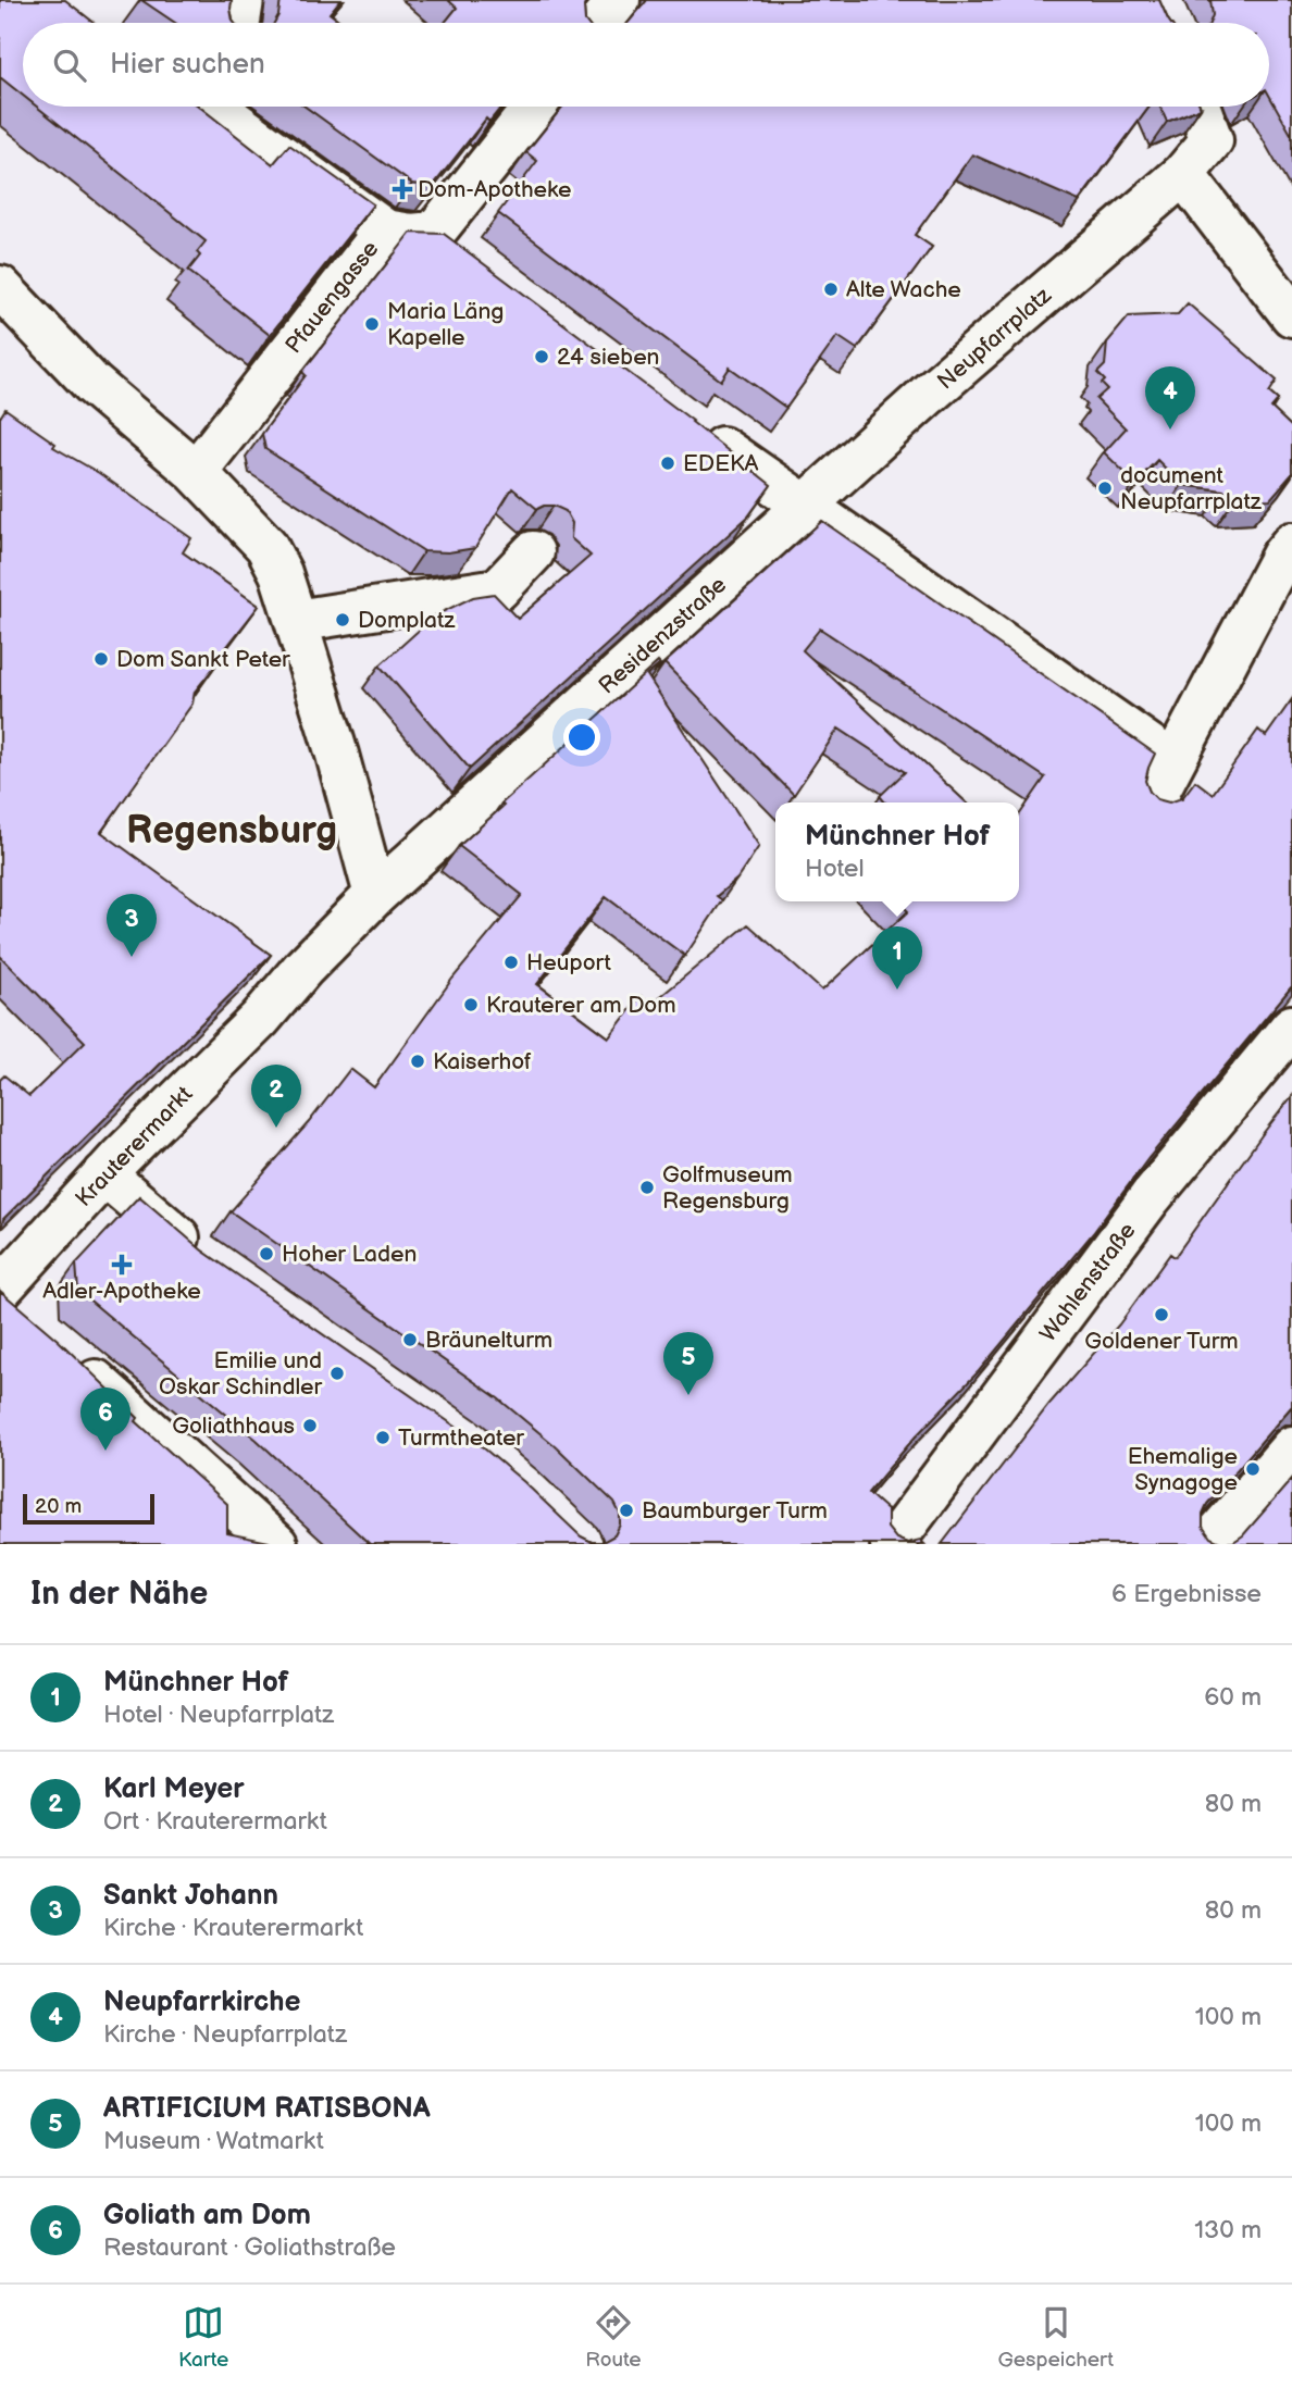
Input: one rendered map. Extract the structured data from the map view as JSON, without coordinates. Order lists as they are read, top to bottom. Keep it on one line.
{"streets":{"street":["Pfauengasse","Neupfarrplatz","Residenzstraße","Krauterermarkt","Wahlenstraße"]},"crossings":[["Neupfarrplatz","Residenzstraße"],["Residenzstraße","Krauterermarkt"]],"districts":["Regensburg"],"places":{"health":["Dom-Apotheke","Adler-Apotheke"],"other":["Alte Wache","Maria Läng Kapelle","24 sieben","EDEKA","document Neupfarrplatz","Domplatz","Dom Sankt Peter","Heuport","Krauterer am Dom","Kaiserhof","Golfmuseum Regensburg","Hoher Laden","Goldener Turm","Bräunelturm","Emilie und Oskar Schindler","Goliathhaus","Turmtheater","Ehemalige Synagoge","Baumburger Turm"]},"scale_bar":"20 m","page":{"search":"Hier suchen","pins":["4","3","1","2","5","6"],"popup":["Münchner Hof","Hotel"],"scale":"20 m","heading":["In der Nähe","6 Ergebnisse"],"list":[{"mark":"1","name":"Münchner Hof","note":"Hotel · Neupfarrplatz","value":"60 m"},{"mark":"2","name":"Karl Meyer","note":"Ort · Krauterermarkt","value":"80 m"},{"mark":"3","name":"Sankt Johann","note":"Kirche · Krauterermarkt","value":"80 m"},{"mark":"4","name":"Neupfarrkirche","note":"Kirche · Neupfarrplatz","value":"100 m"},{"mark":"5","name":"ARTIFICIUM RATISBONA","note":"Museum · Watmarkt","value":"100 m"},{"mark":"6","name":"Goliath am Dom","note":"Restaurant · Goliathstraße","value":"130 m"}],"nav":["Karte","Route","Gespeichert"]}}
